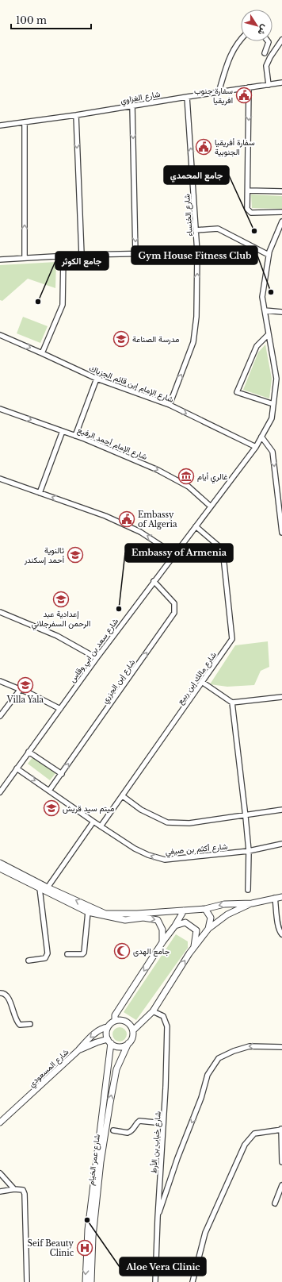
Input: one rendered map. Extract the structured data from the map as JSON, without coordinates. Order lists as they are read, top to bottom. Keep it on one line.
{"streets":{"street":["شارع الغزاوي","شارع الخنساء","شارع الإمام إبن قائم الجزياك","شارع الإمام أحمد الرفيع","شارع سعد بن ابي وقاس","شارع مالك إبن ربيع","شارع إبن الجزري","شارع أكثم بن صيفي","شارع المسعودي","شارع خباب بن الأرط","شارع عمر الخيام"]},"crossings":[["شارع الغزاوي","شارع الخنساء"],["شارع الخنساء","شارع الإمام إبن قائم الجزياك"],["شارع الإمام إبن قائم الجزياك","شارع سعد بن ابي وقاس"],["شارع الإمام أحمد الرفيع","شارع سعد بن ابي وقاس"],["شارع سعد بن ابي وقاس","شارع مالك إبن ربيع"],["شارع سعد بن ابي وقاس","شارع إبن الجزري"],["شارع سعد بن ابي وقاس","شارع أكثم بن صيفي"],["شارع مالك إبن ربيع","شارع أكثم بن صيفي"],["شارع إبن الجزري","شارع أكثم بن صيفي"],["شارع المسعودي","شارع عمر الخيام"]],"one_way":["شارع الخنساء","شارع الإمام إبن قائم الجزياك","شارع الإمام أحمد الرفيع","شارع إبن الجزري"],"places":{"public building":["سفارة جنوب افريقيا","سفارة أفريقيا الجنوبية","Embassy of Algeria"],"other":["جامع المحمدي","Gym House Fitness Club","جامع الكوثر","Embassy of Armenia","Aloe Vera Clinic"],"school or university":["مدرسة الصناعة","ثالنوية أحمد إسكندر","إعدادية عبد الرحمن السفرجلاني","Villa Yala","ميتم سيد قريش"],"museum":["غالري أيام"],"mosque":["جامع الهدى"],"hospital":["Seif Beauty Clinic"]},"scale_bar":"100 m","north":"bottom right"}
